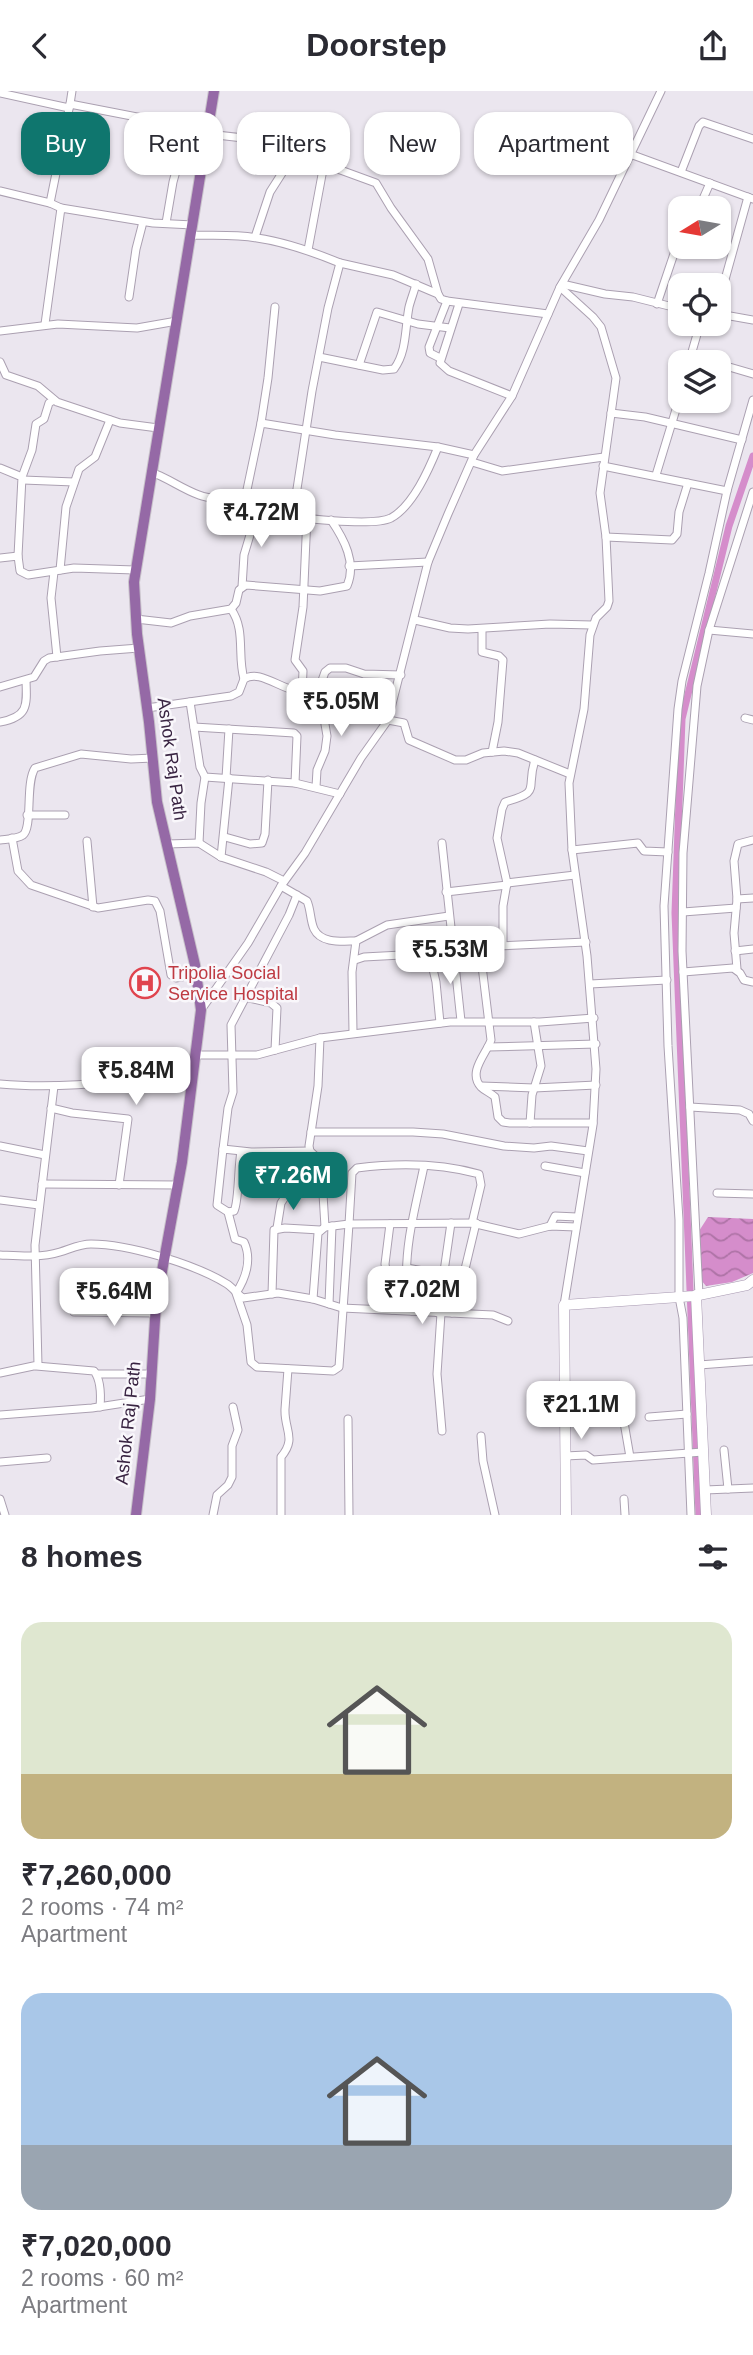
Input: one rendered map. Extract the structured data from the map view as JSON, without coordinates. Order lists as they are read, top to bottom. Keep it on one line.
{"streets":{"main road":["Ashok Raj Path"]},"places":{"hospital":["Tripolia Social Service Hospital"]},"north":"left","page":{"header":"Doorstep","chip":["Buy","Rent","Filters","New","Apartment"],"price":["₹4.72M","₹5.05M","₹5.53M","₹5.84M","₹7.26M","₹7.02M","₹5.64M","₹21.1M"],"heading":"8 homes","list":[{"name":"₹7,260,000","note":"2 rooms · 74 m² · Apartment"},{"name":"₹7,020,000","note":"2 rooms · 60 m² · Apartment"}]}}
